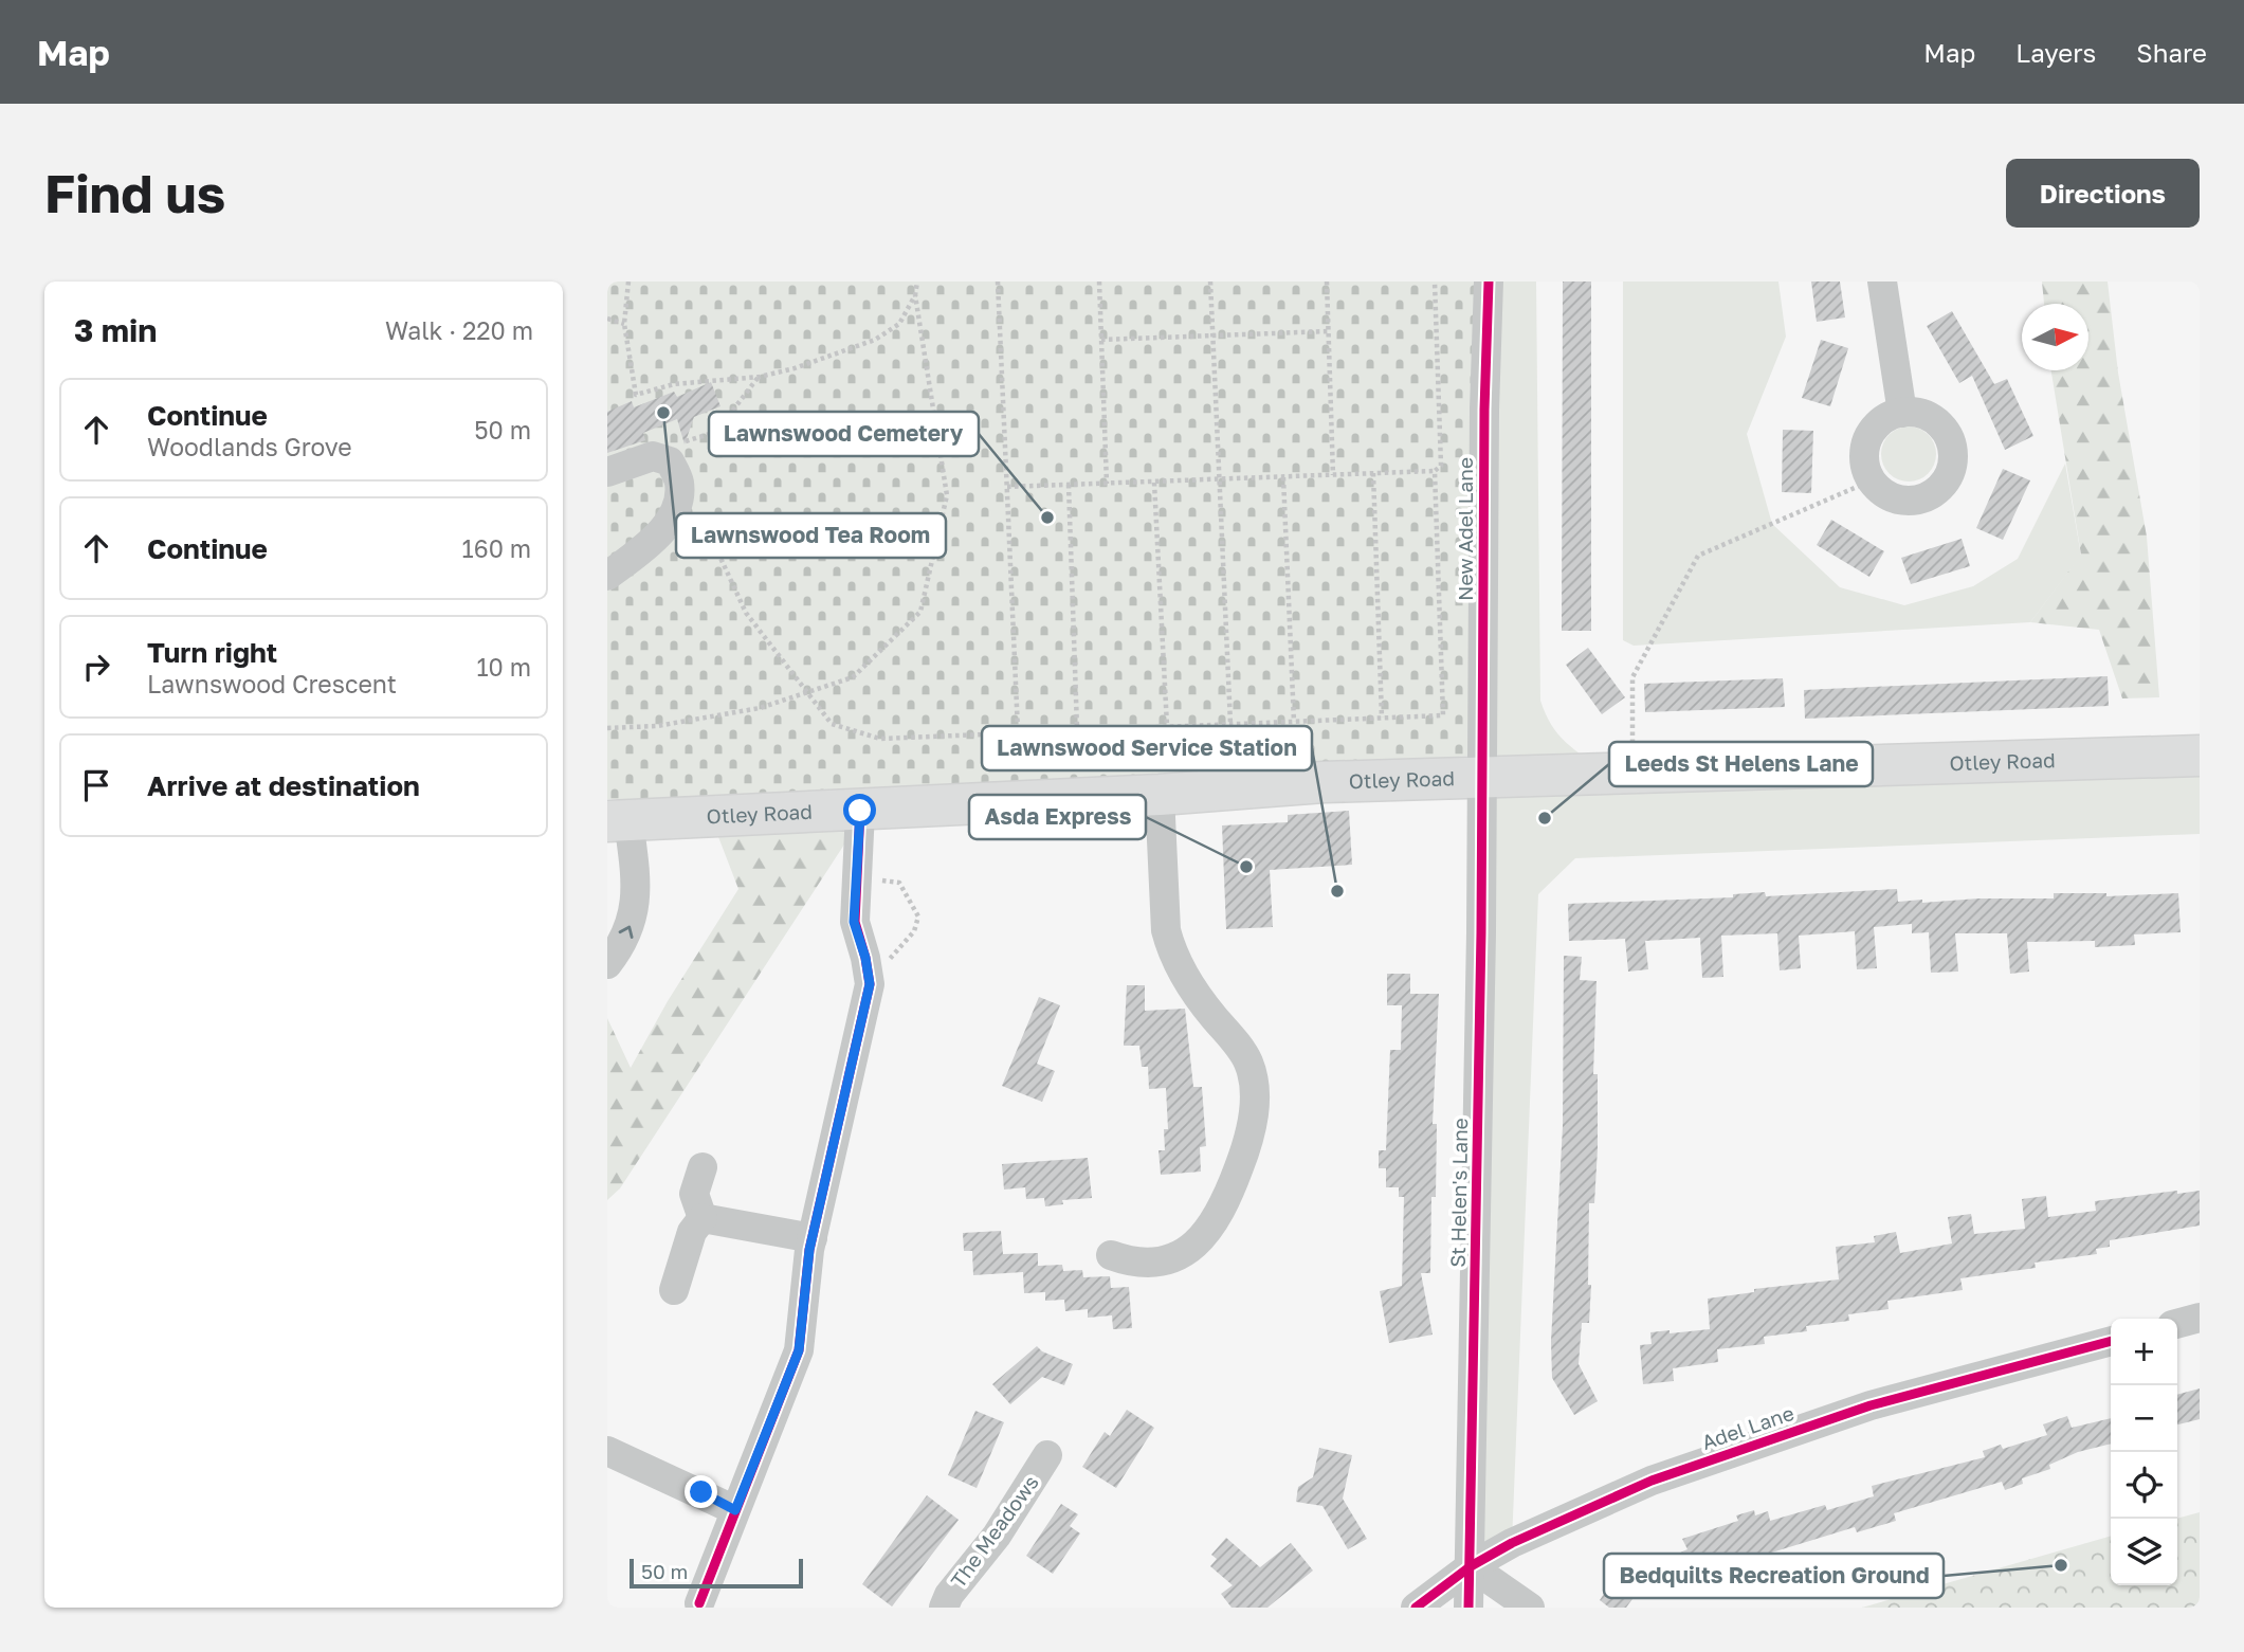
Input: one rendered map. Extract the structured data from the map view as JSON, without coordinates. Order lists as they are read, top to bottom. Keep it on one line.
{"streets":{"highway":["Otley Road"],"street":["New Adel Lane","St Helen's Lane","Adel Lane","The Meadows"]},"crossings":[["New Adel Lane","Otley Road"],["New Adel Lane","St Helen's Lane"],["Otley Road","St Helen's Lane"],["St Helen's Lane","Adel Lane"]],"places":["Lawnswood Tea Room","Lawnswood Cemetery","Leeds St Helens Lane","Asda Express","Lawnswood Service Station","Bedquilts Recreation Ground"],"scale_bar":"50 m","north":"right","page":{"header":"Map","nav":["Map","Layers","Share"],"buttons":"Directions","title":"Find us","heading":["3 min","Walk · 220 m"],"list":[["Continue","Woodlands Grove","50 m"],["Continue","160 m"],["Turn right","Lawnswood Crescent","10 m"],"Arrive at destination"],"map_buttons":["+","−"],"scale":"50 m"}}
